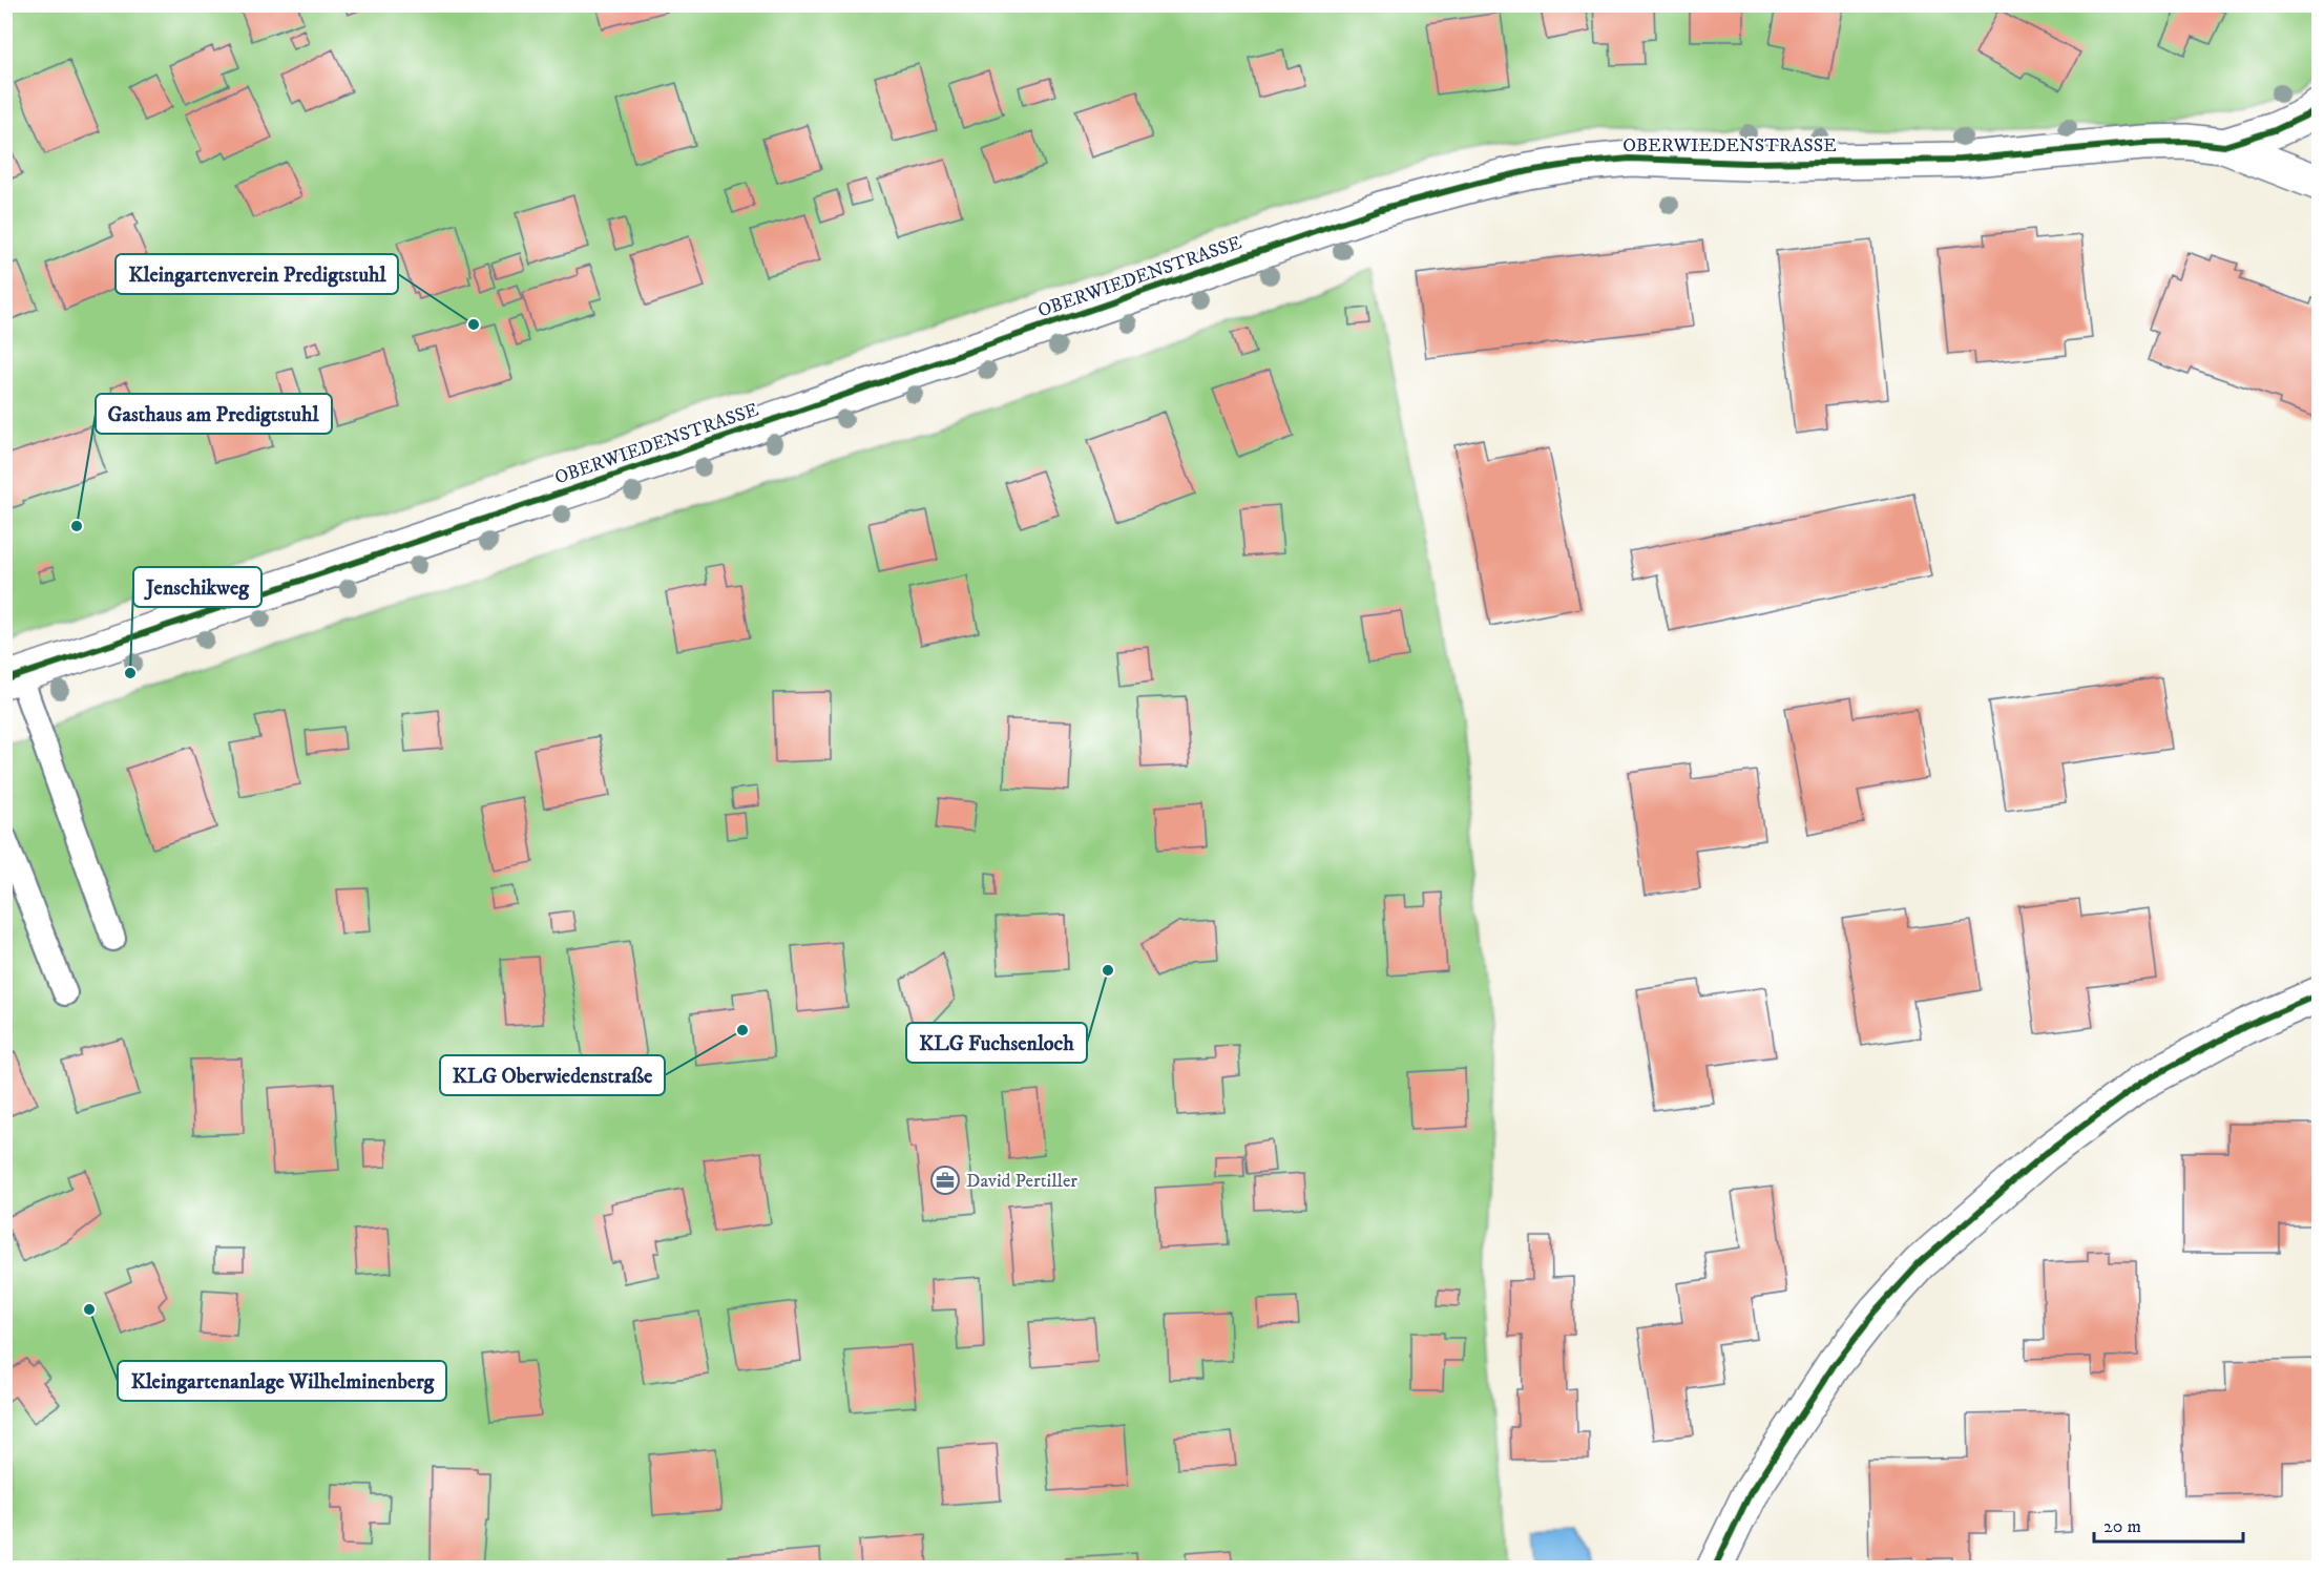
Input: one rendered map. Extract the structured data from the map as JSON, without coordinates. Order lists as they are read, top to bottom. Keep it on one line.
{"streets":{"street":["OBERWIEDENSTRASSE"]},"places":{"other":["Kleingartenverein Predigtstuhl","Gasthaus am Predigtstuhl","Jenschikweg","KLG Fuchsenloch","KLG Oberwiedenstraße","Kleingartenanlage Wilhelminenberg"],"office":["David Pertiller"]},"scale_bar":"20 m"}
